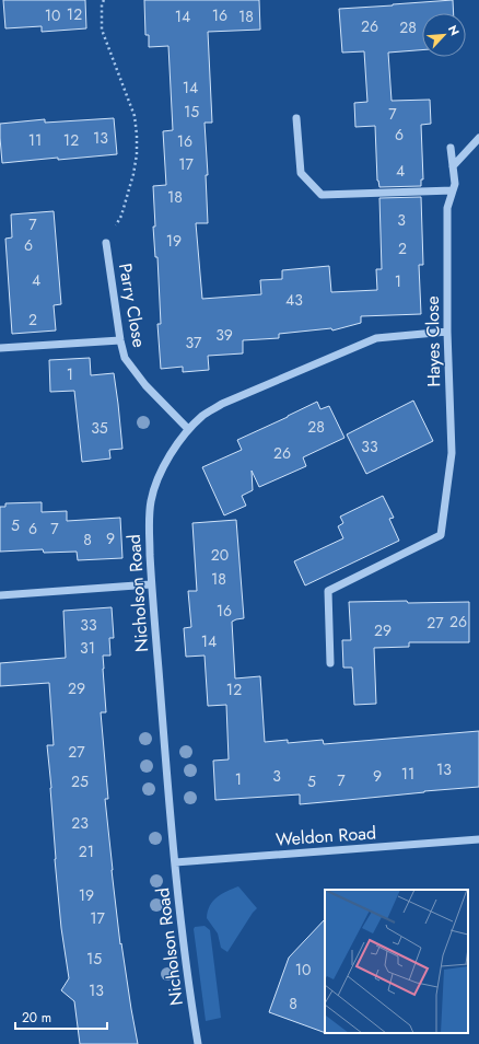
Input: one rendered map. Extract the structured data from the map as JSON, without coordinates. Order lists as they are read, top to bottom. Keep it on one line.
{"streets":{"street":["Parry Close","Hayes Close","Nicholson Road","Weldon Road"]},"crossings":[["Parry Close","Nicholson Road"],["Hayes Close","Nicholson Road"],["Nicholson Road","Weldon Road"]],"house_numbers":["12","10","16","14","18","26","28","14","15","7","6","13","11","12","16","17","4","18","3","7","19","6","2","4","1","43","2","39","37","1","28","35","33","26","5","6","7","9","8","20","18","16","26","27","33","29","14","31","29","12","27","13","11","3","9","1","7","25","5","23","21","19","17","15","10","13","8"],"scale_bar":"20 m","north":"top right"}
